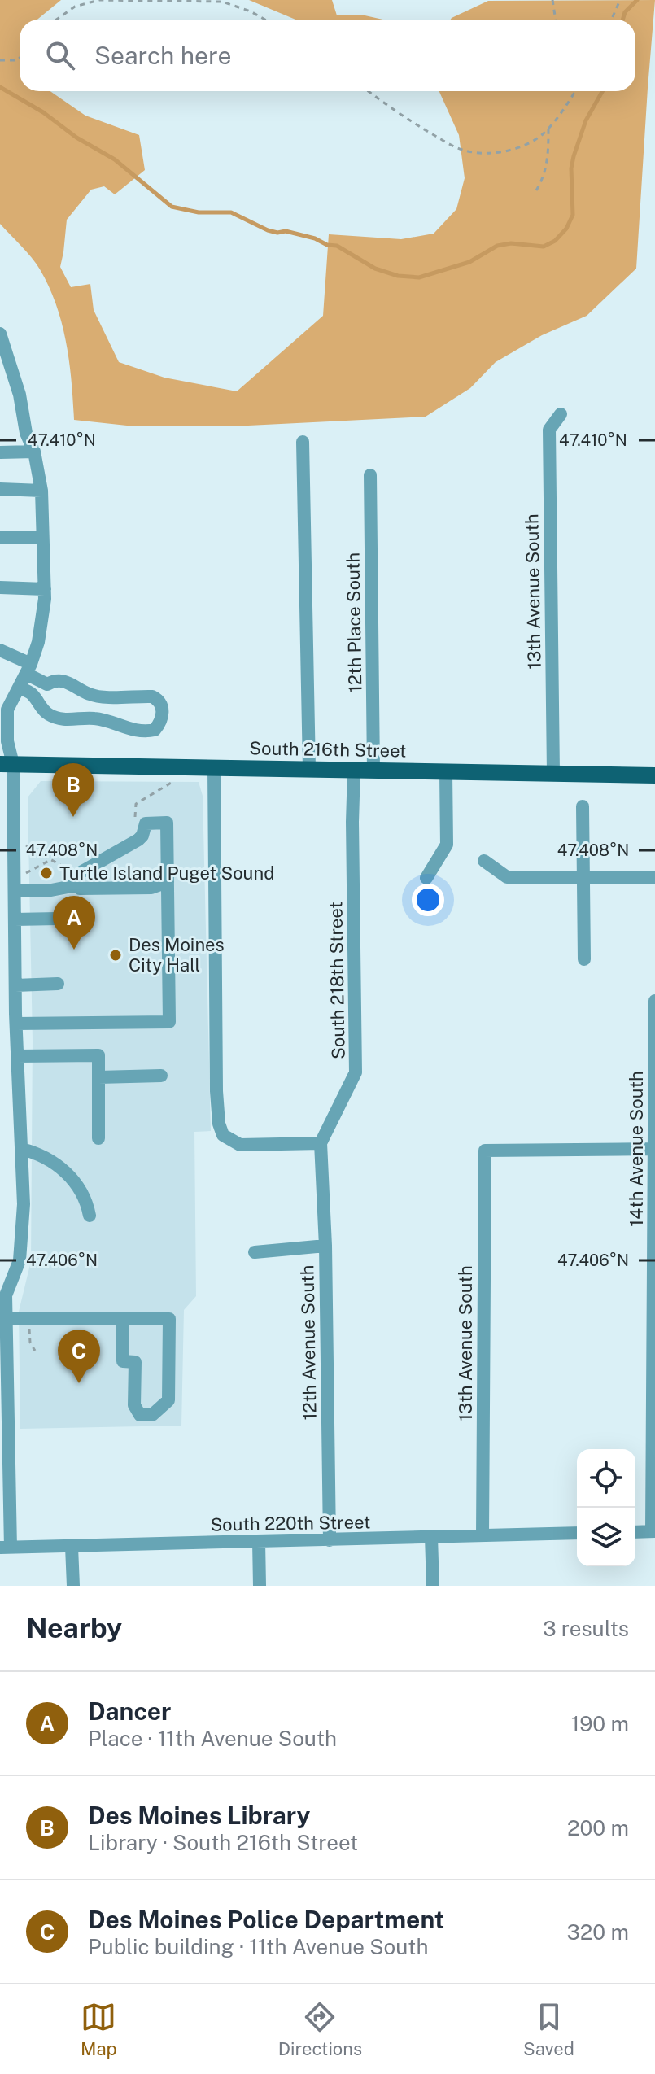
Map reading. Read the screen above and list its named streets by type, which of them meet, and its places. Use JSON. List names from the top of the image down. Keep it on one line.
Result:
{"streets":{"main road":["South 216th Street"],"street":["13th Avenue South","12th Place South","South 218th Street","14th Avenue South","12th Avenue South","South 220th Street"]},"crossings":[["13th Avenue South","South 216th Street"],["13th Avenue South","14th Avenue South"],["13th Avenue South","South 220th Street"],["12th Place South","South 216th Street"],["South 216th Street","South 218th Street"],["South 218th Street","12th Avenue South"],["12th Avenue South","South 220th Street"]],"places":["Turtle Island Puget Sound","Des Moines City Hall"],"page":{"search":"Search here","pins":["B","A","C"],"heading":["Nearby","3 results"],"list":[{"mark":"A","name":"Dancer","note":"Place · 11th Avenue South","value":"190 m"},{"mark":"B","name":"Des Moines Library","note":"Library · South 216th Street","value":"200 m"},{"mark":"C","name":"Des Moines Police Department","note":"Public building · 11th Avenue South","value":"320 m"}],"nav":["Map","Directions","Saved"]},"coordinates":["47.410°N","47.408°N","47.406°N"]}
